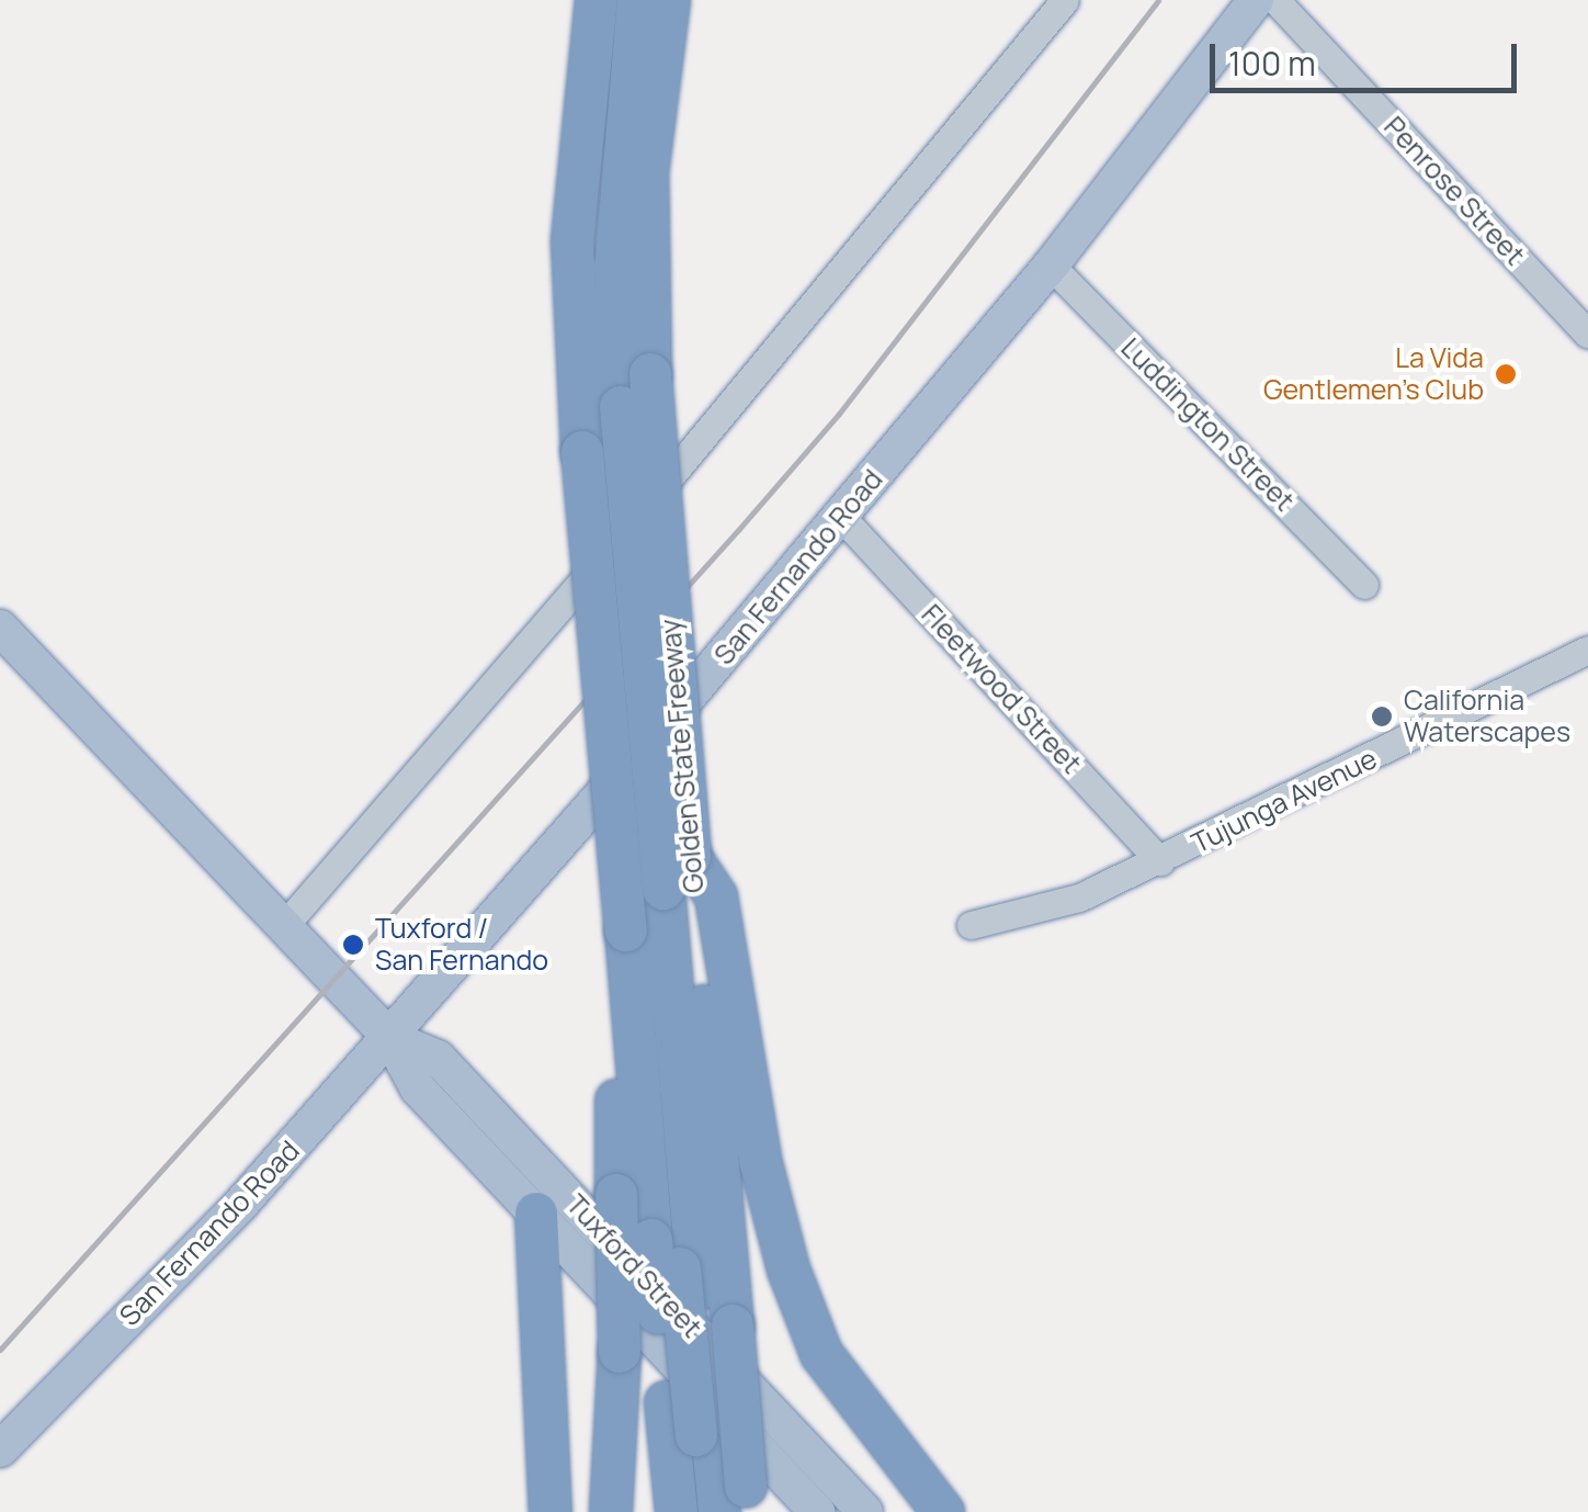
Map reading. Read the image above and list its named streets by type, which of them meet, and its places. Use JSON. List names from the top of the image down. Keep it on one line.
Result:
{"streets":{"highway":["Golden State Freeway"],"main road":["San Fernando Road","Tuxford Street"],"street":["Penrose Street","Luddington Street","Fleetwood Street","Tujunga Avenue"]},"crossings":[["Luddington Street","San Fernando Road"],["San Fernando Road","Fleetwood Street"],["San Fernando Road","Tuxford Street"],["Fleetwood Street","Tujunga Avenue"]],"places":["La Vida Gentlemen's Club","California Waterscapes","Tuxford / San Fernando"],"scale_bar":"100 m"}
